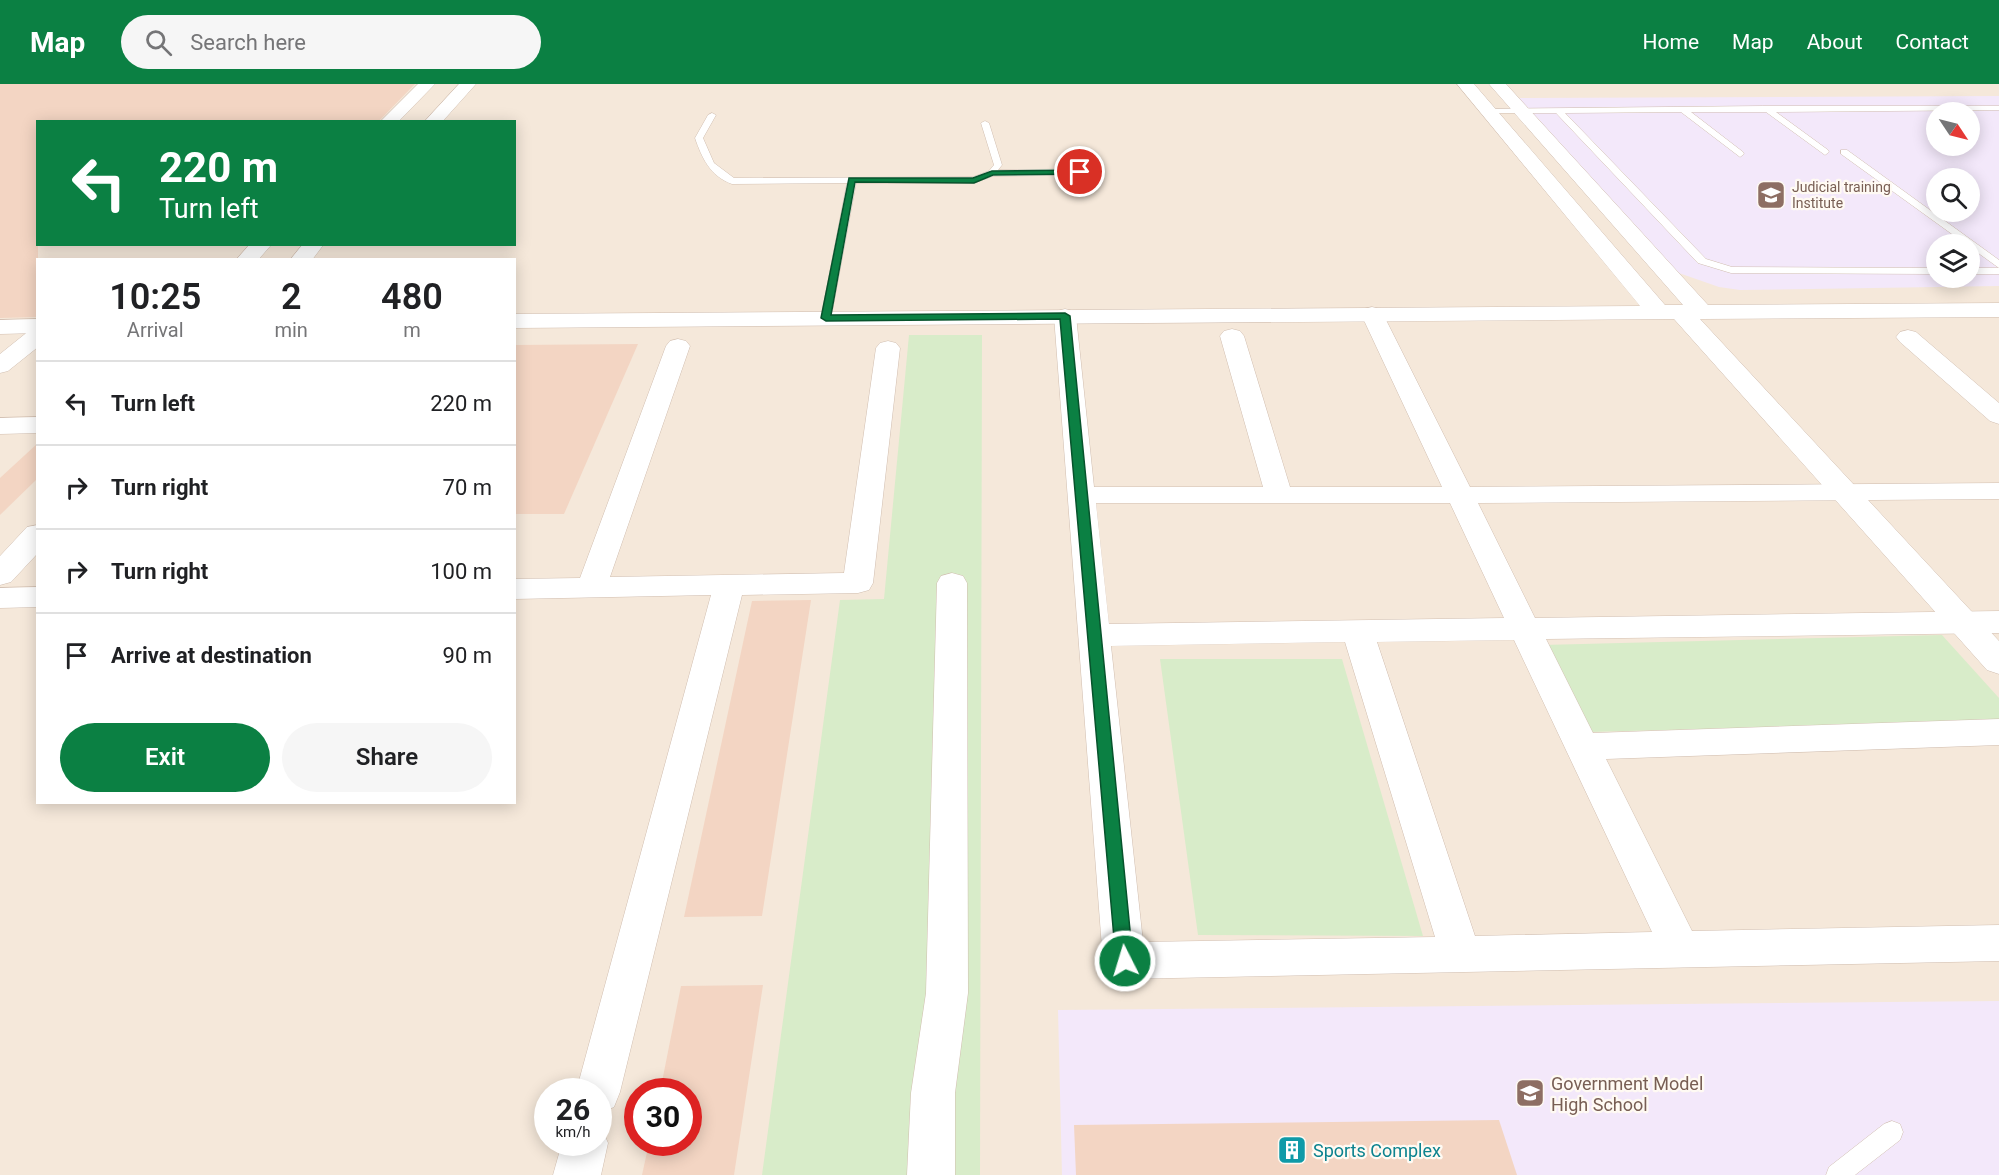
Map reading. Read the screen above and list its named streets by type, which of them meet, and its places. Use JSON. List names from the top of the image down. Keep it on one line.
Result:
{"places":{"school or university":["Judicial training Institute","Government Model High School"],"building":["Sports Complex"]},"north":"bottom right","page":{"header":"Map","search":"Search here","nav":["Home","Map","About","Contact"],"turn":["220 m","Turn left"],"eta":["10:25","Arrival","2","min","480","m"],"list":[{"name":"Turn left","value":"220 m"},{"name":"Turn right","value":"70 m"},{"name":"Turn right","value":"100 m"},{"name":"Arrive at destination","value":"90 m"}],"buttons":["Exit","Share"],"speed":"26 km/h","limit":"30"}}
